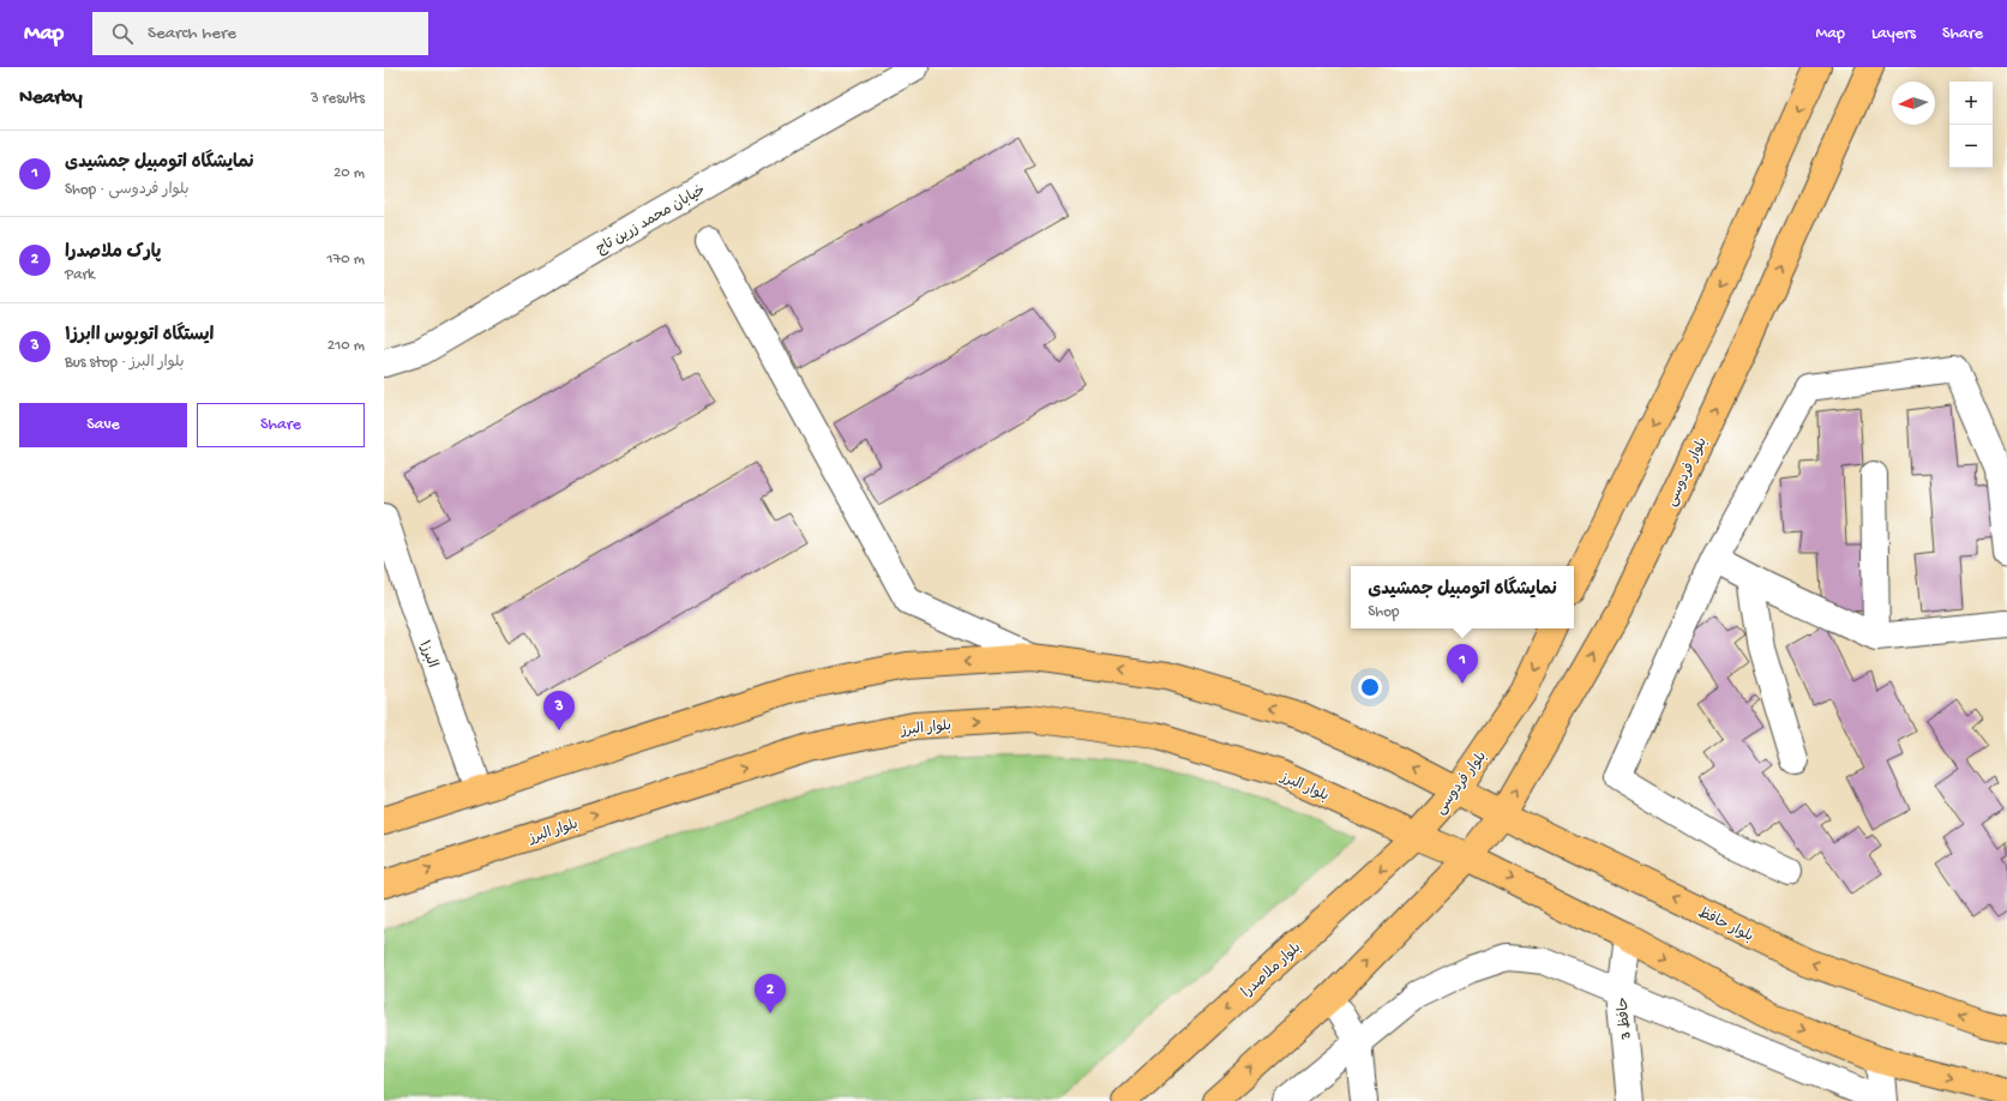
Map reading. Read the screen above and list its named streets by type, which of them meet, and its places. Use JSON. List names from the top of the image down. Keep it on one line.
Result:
{"streets":{"main road":["بلوار فردوسی","بلوار البرز","بلوار حافظ","بلوار ملاصدرا"],"street":["خیابان محمد زرین تاج","البرز۱","حافظ 3"]},"crossings":[["بلوار فردوسی","بلوار البرز"],["بلوار فردوسی","بلوار حافظ"],["بلوار فردوسی","بلوار ملاصدرا"],["بلوار البرز","بلوار ملاصدرا"]],"north":"left","page":{"header":"Map","search":"Search here","nav":["Map","Layers","Share"],"heading":["Nearby","3 results"],"map_buttons":["+","−"],"list":[{"mark":"1","name":"نمایشگاه اتومبیل جمشیدی","note":"Shop · بلوار فردوسی","value":"20 m"},{"mark":"2","name":"پارک ملاصدرا","note":"Park","value":"170 m"},{"mark":"3","name":"ایستگاه اتوبوس اابرز۱","note":"Bus stop · بلوار البرز","value":"210 m"}],"buttons":["Save","Share"],"popup":["نمایشگاه اتومبیل جمشیدی","Shop"],"pins":["1","3","2"]}}
